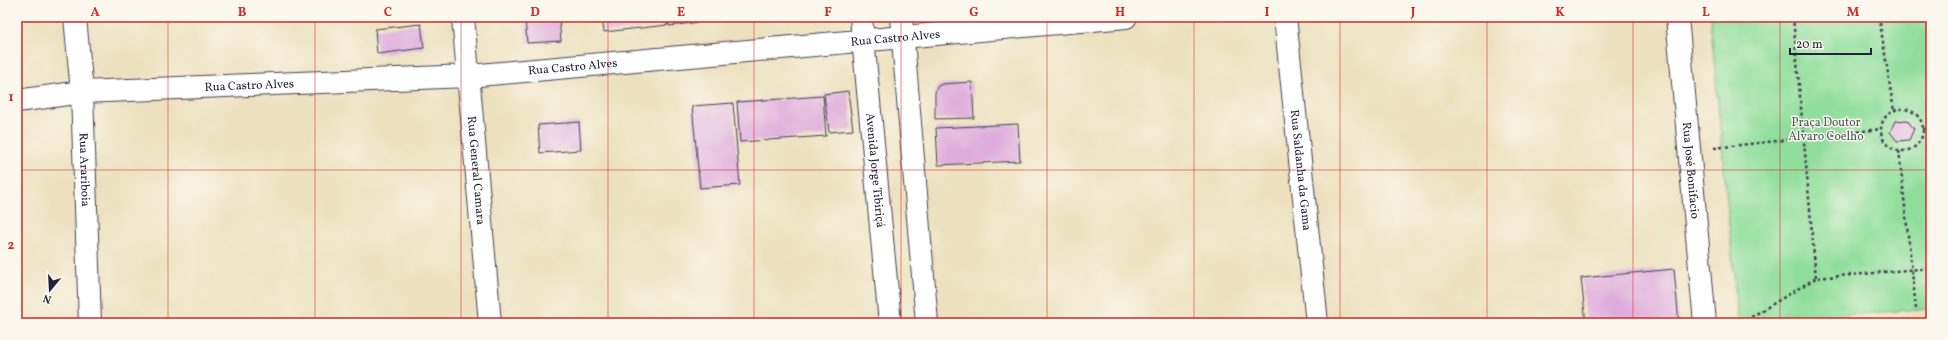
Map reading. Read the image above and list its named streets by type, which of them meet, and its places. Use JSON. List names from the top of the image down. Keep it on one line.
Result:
{"streets":{"street":["Rua Castro Alves","Rua Arariboia","Rua General Camara","Avenida Jorge Tibiriçá","Rua Saldanha da Gama","Rua José Bonifacio"]},"crossings":[["Rua Castro Alves","Rua Arariboia"],["Rua Castro Alves","Rua General Camara"],["Rua Castro Alves","Avenida Jorge Tibiriçá"]],"parks":["Praça Doutor Alvaro Coelho"],"scale_bar":"20 m","north":"bottom","grid":{"columns":["A","B","C","D","E","F","G","H","I","J","K","L","M"],"rows":["1","2"]}}
